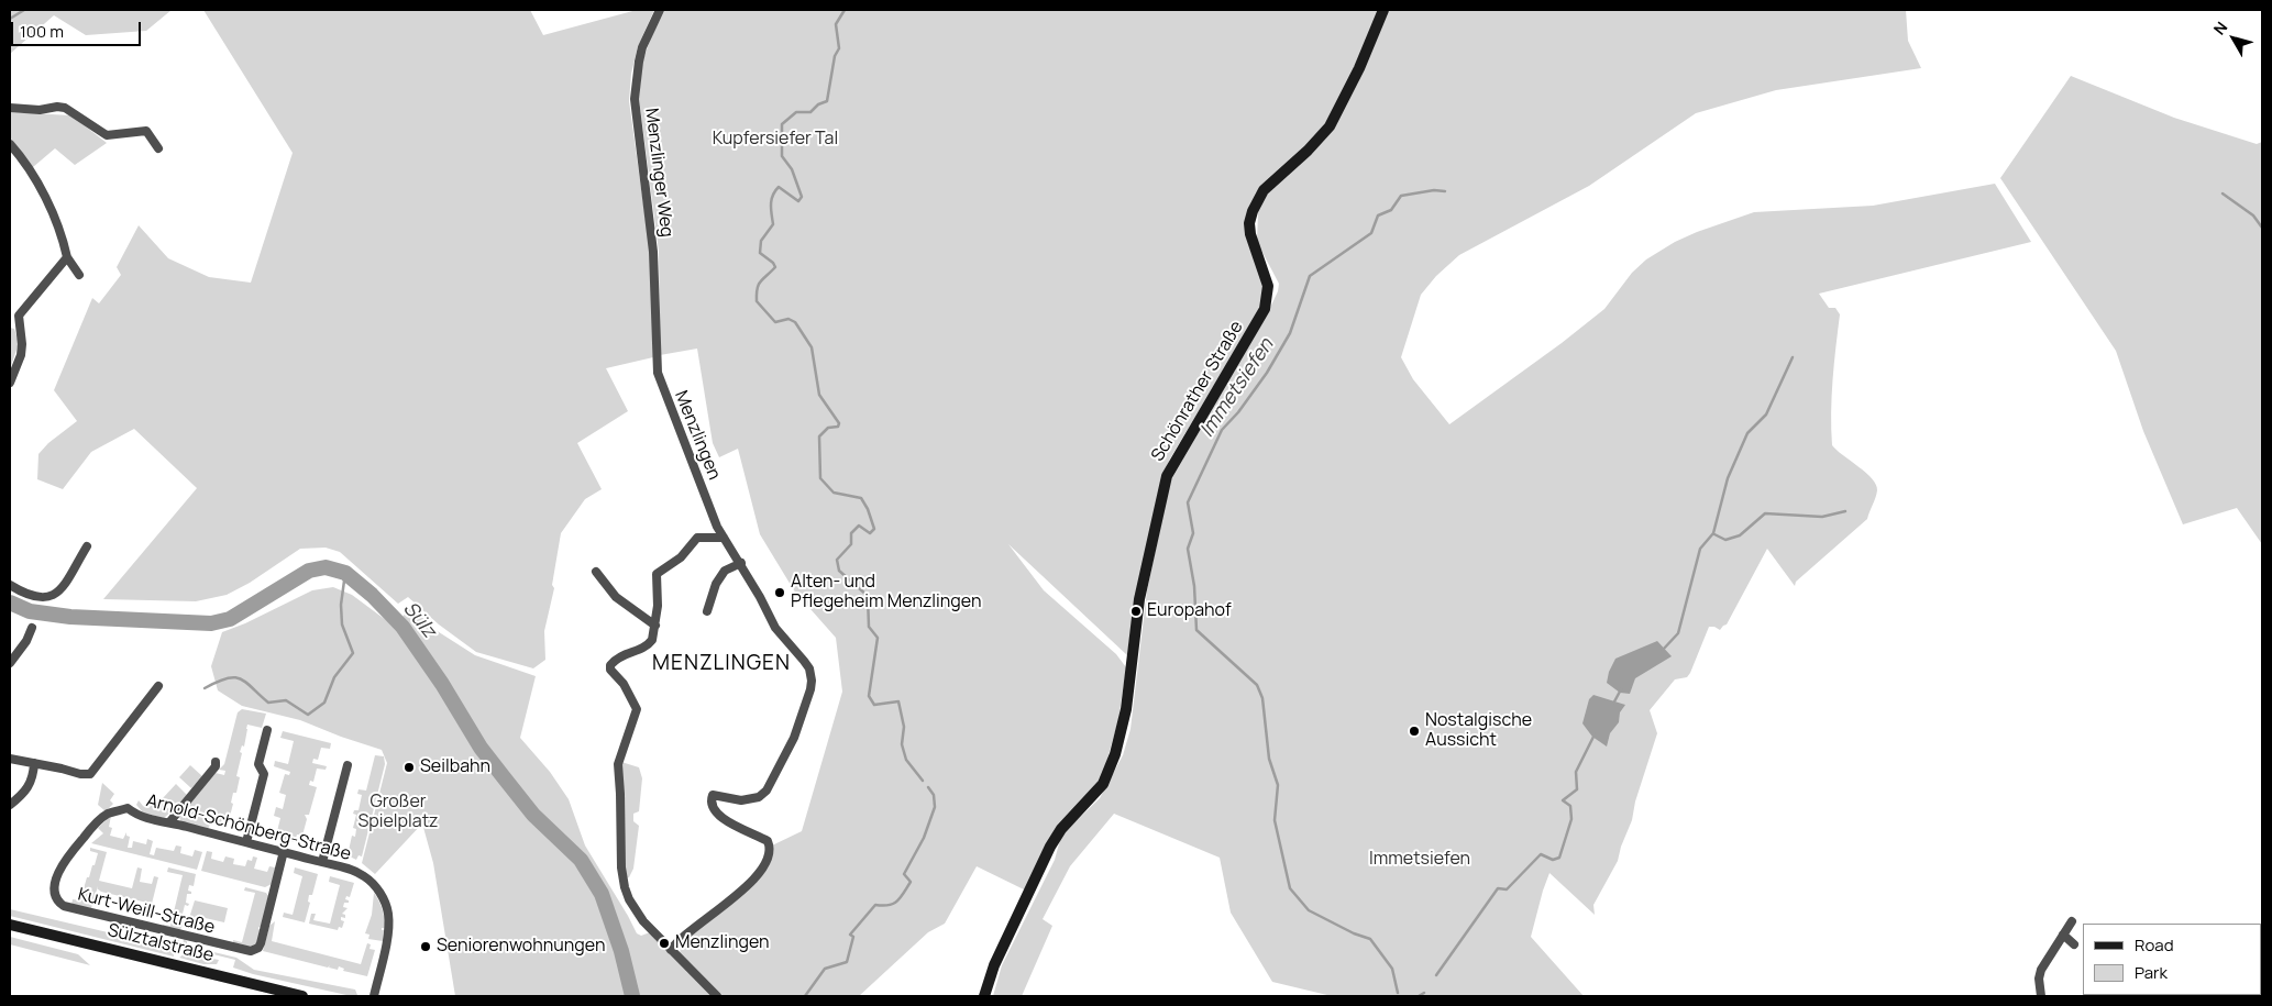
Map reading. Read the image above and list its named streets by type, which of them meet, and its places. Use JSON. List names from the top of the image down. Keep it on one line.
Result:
{"streets":{"street":["Menzlinger Weg","Schönrather Straße","Menzlingen","Arnold-Schönberg-Straße","Kurt-Weill-Straße","Sülztalstraße"]},"crossings":[["Menzlinger Weg","Menzlingen"],["Arnold-Schönberg-Straße","Kurt-Weill-Straße"]],"districts":["MENZLINGEN"],"water":["Immetsiefen","Sülz"],"parks":["Kupfersiefer Tal","Großer Spielplatz","Immetsiefen"],"places":["Alten- und Pflegeheim Menzlingen","Europahof","Nostalgische Aussicht","Seilbahn","Menzlingen","Seniorenwohnungen"],"legend":["Road","Park"],"scale_bar":"100 m","north":"top left"}
